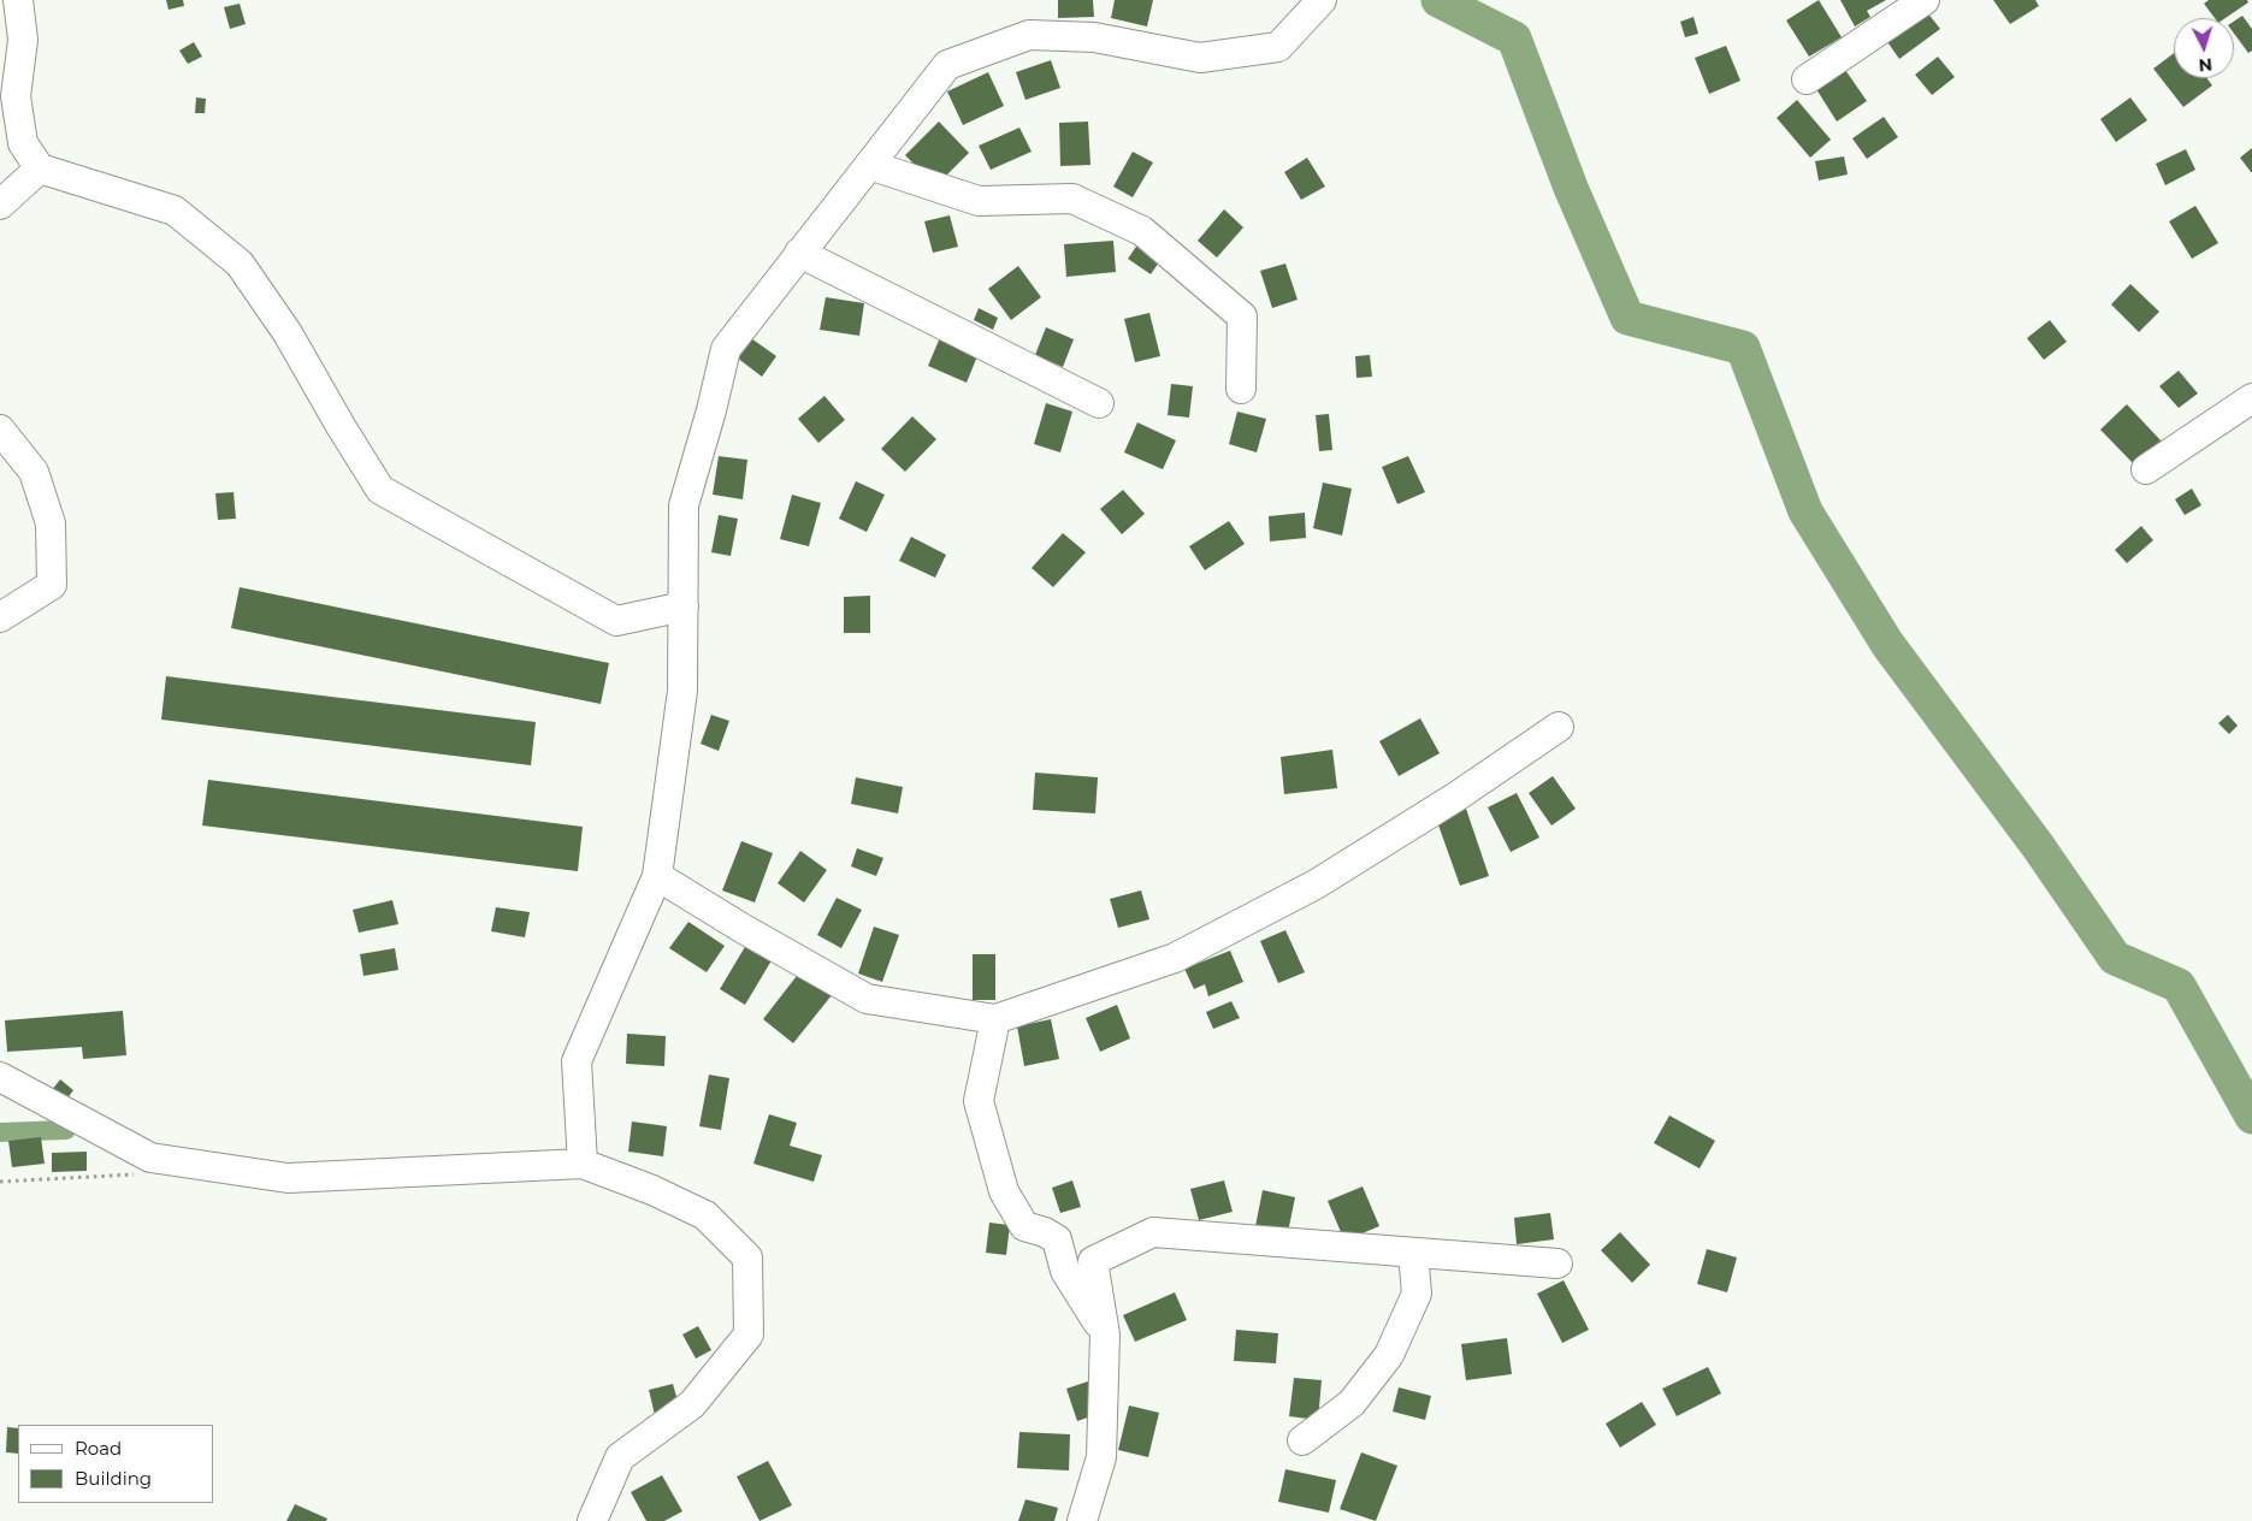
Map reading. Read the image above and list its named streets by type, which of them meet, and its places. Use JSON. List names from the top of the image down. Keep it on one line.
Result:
{"legend":["Road","Building"],"north":"bottom"}
